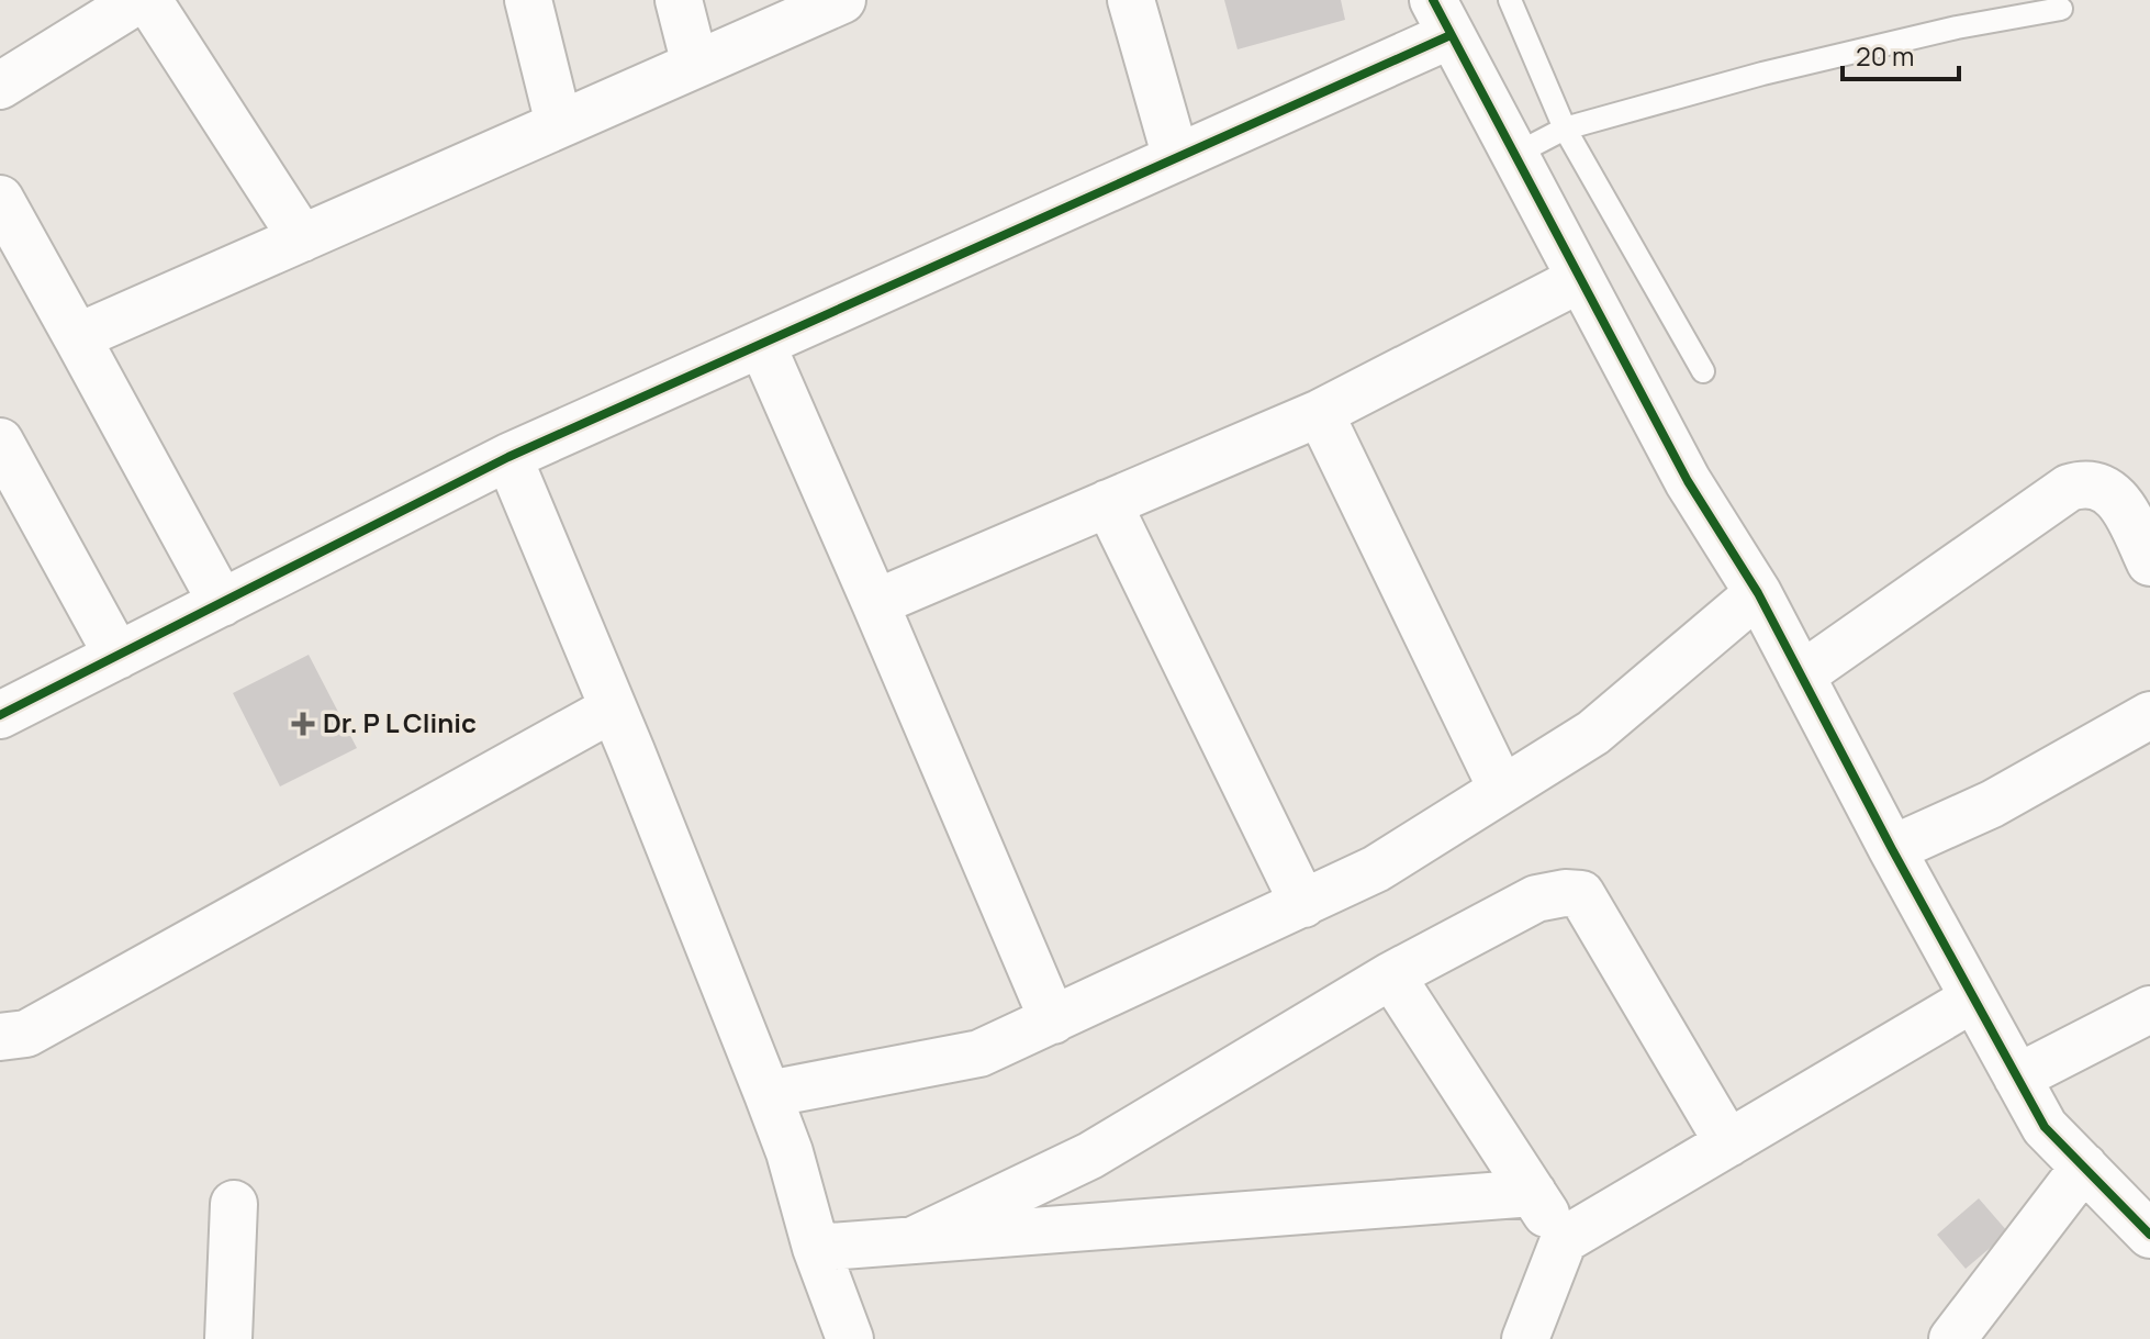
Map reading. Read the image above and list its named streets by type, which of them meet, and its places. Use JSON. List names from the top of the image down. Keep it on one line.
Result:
{"places":{"health":["Dr. P L Clinic"]},"scale_bar":"20 m"}
